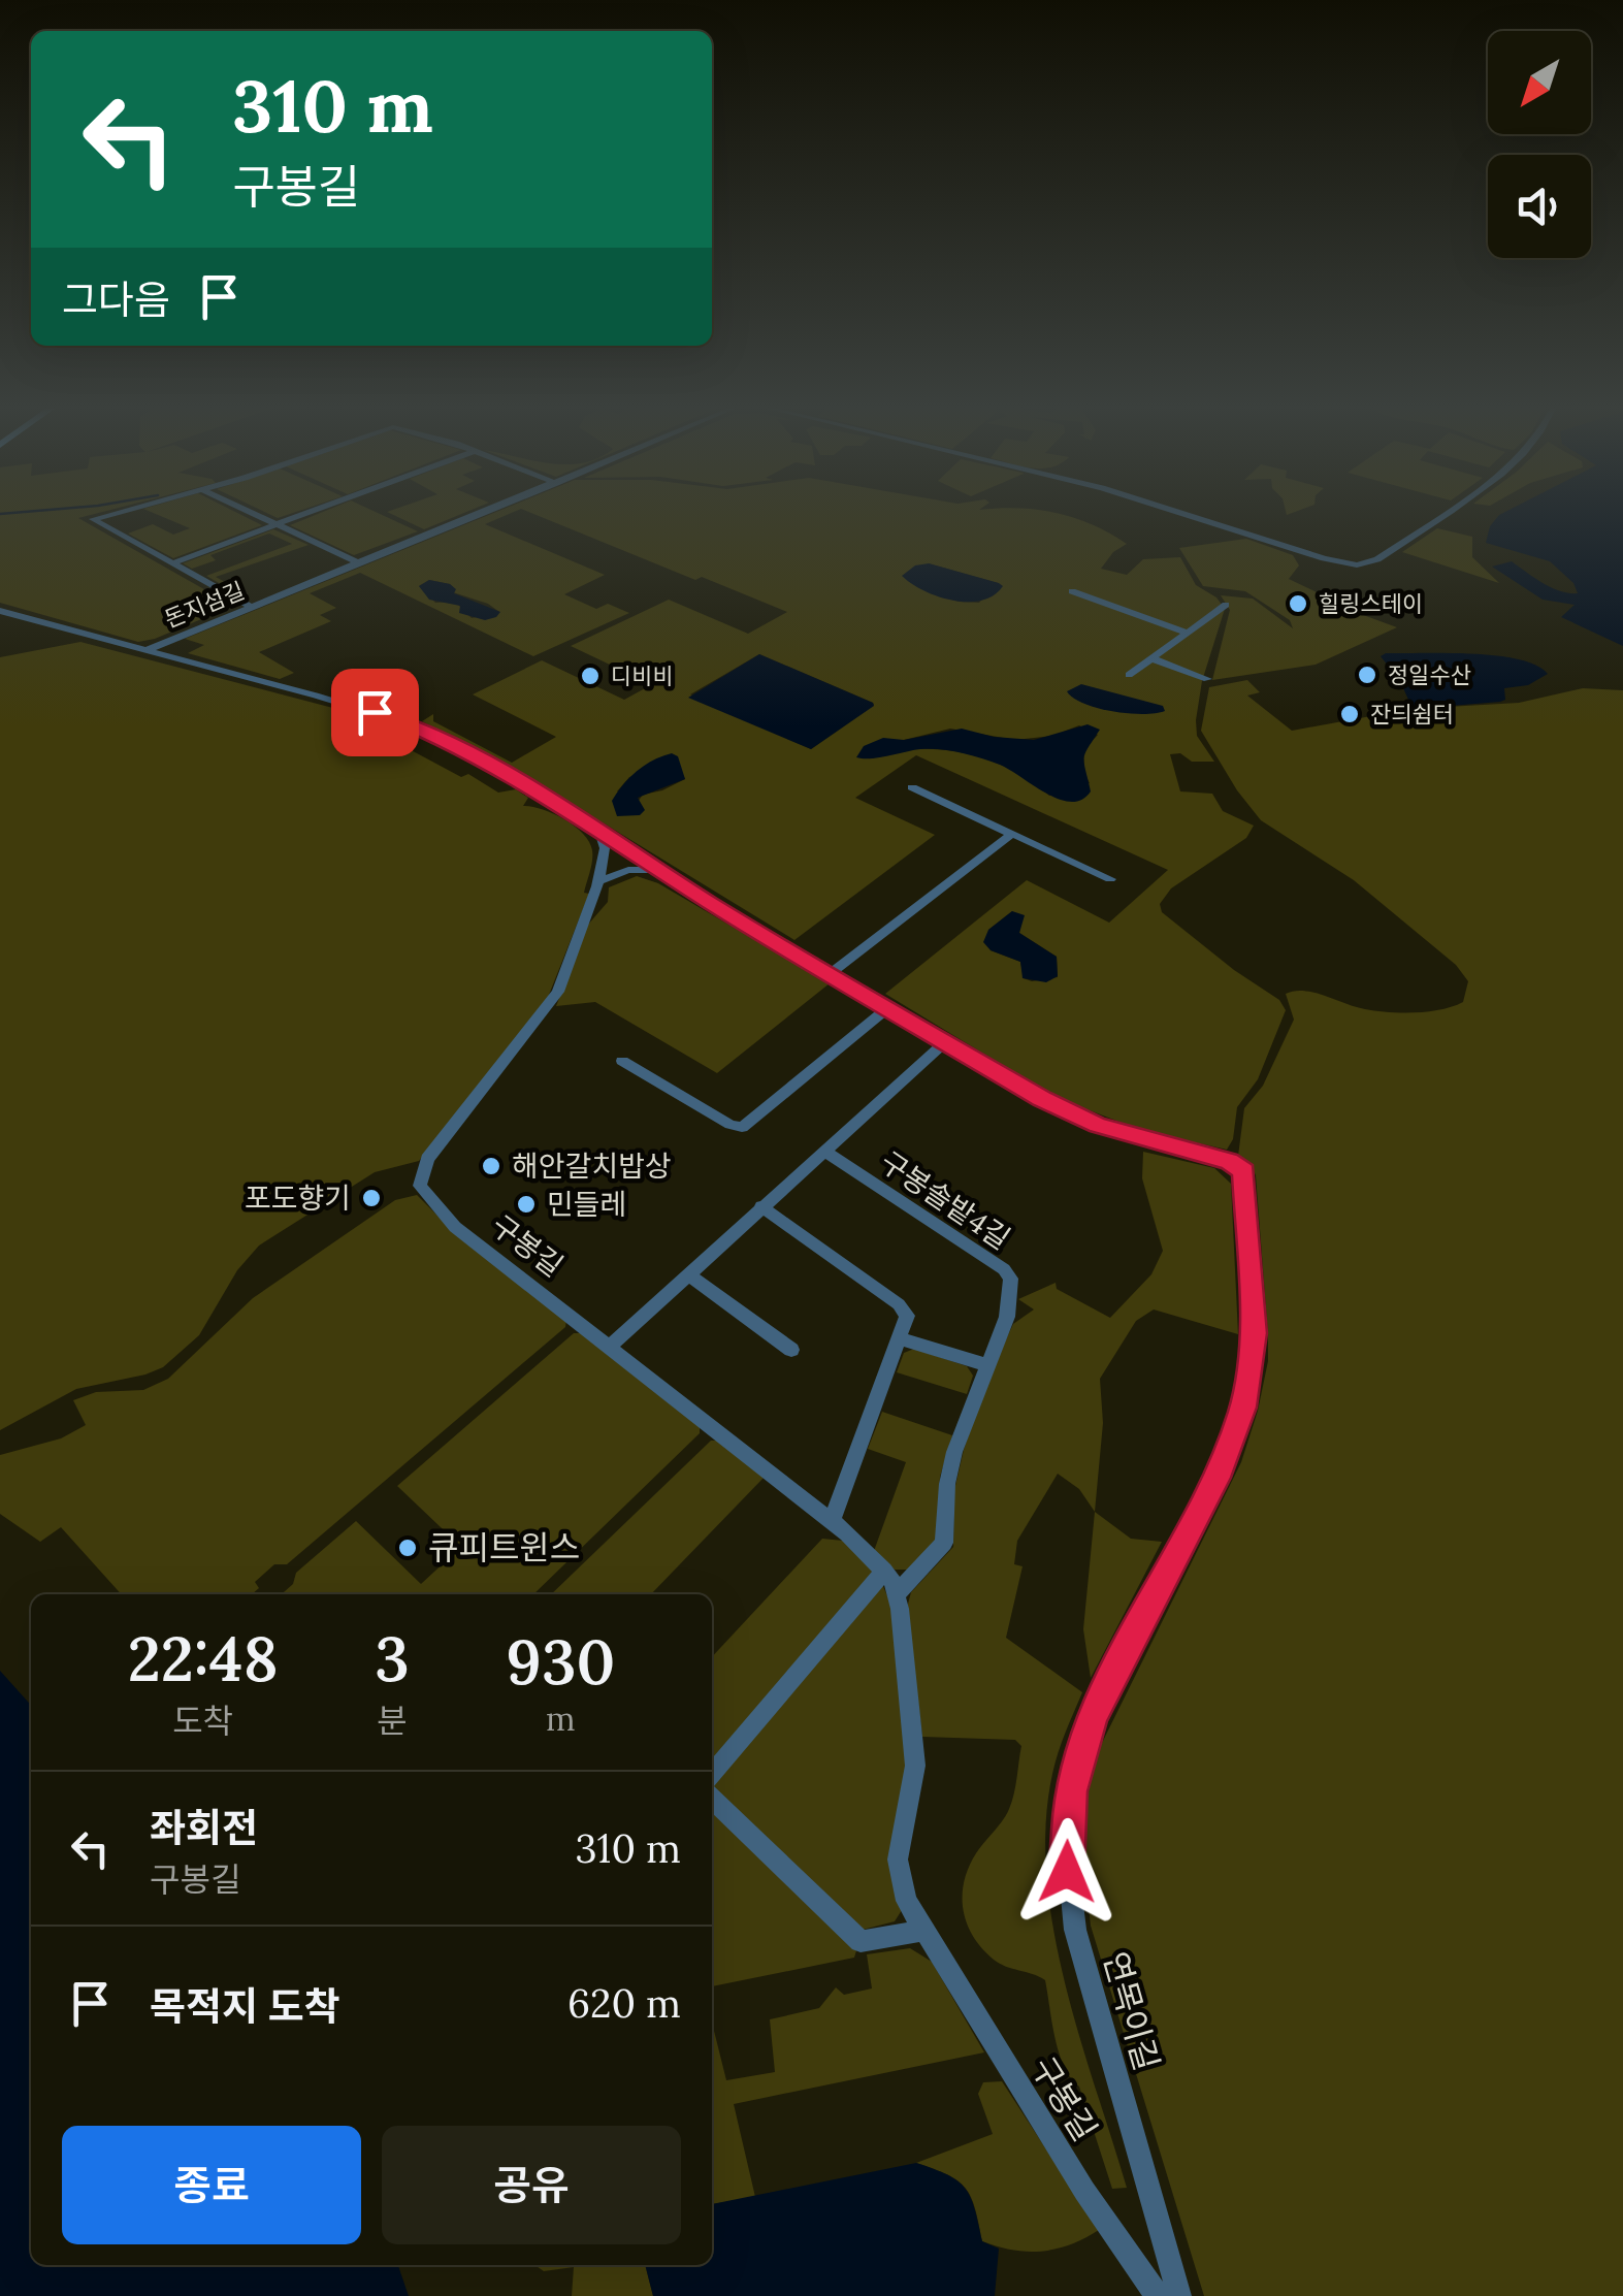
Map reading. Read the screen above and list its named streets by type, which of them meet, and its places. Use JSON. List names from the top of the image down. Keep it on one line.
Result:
{"streets":{"street":["돈지섬길","구봉솔밭4길","구봉길","연목이길"]},"crossings":[["구봉솔밭4길","구봉길"],["구봉솔밭4길","연목이길"]],"places":["힐링스테이","정일수산","디비비","잔듸쉼터","해안갈치밥상","포도향기","민들레","큐피트윈스"],"north":"bottom left","page":{"turn":["310 m","구봉길"],"then":"그다음","eta":["22:48","도착","3","분","930","m"],"list":[{"name":"좌회전","note":"구봉길","value":"310 m"},{"name":"목적지 도착","value":"620 m"}],"buttons":["종료","공유"]}}
